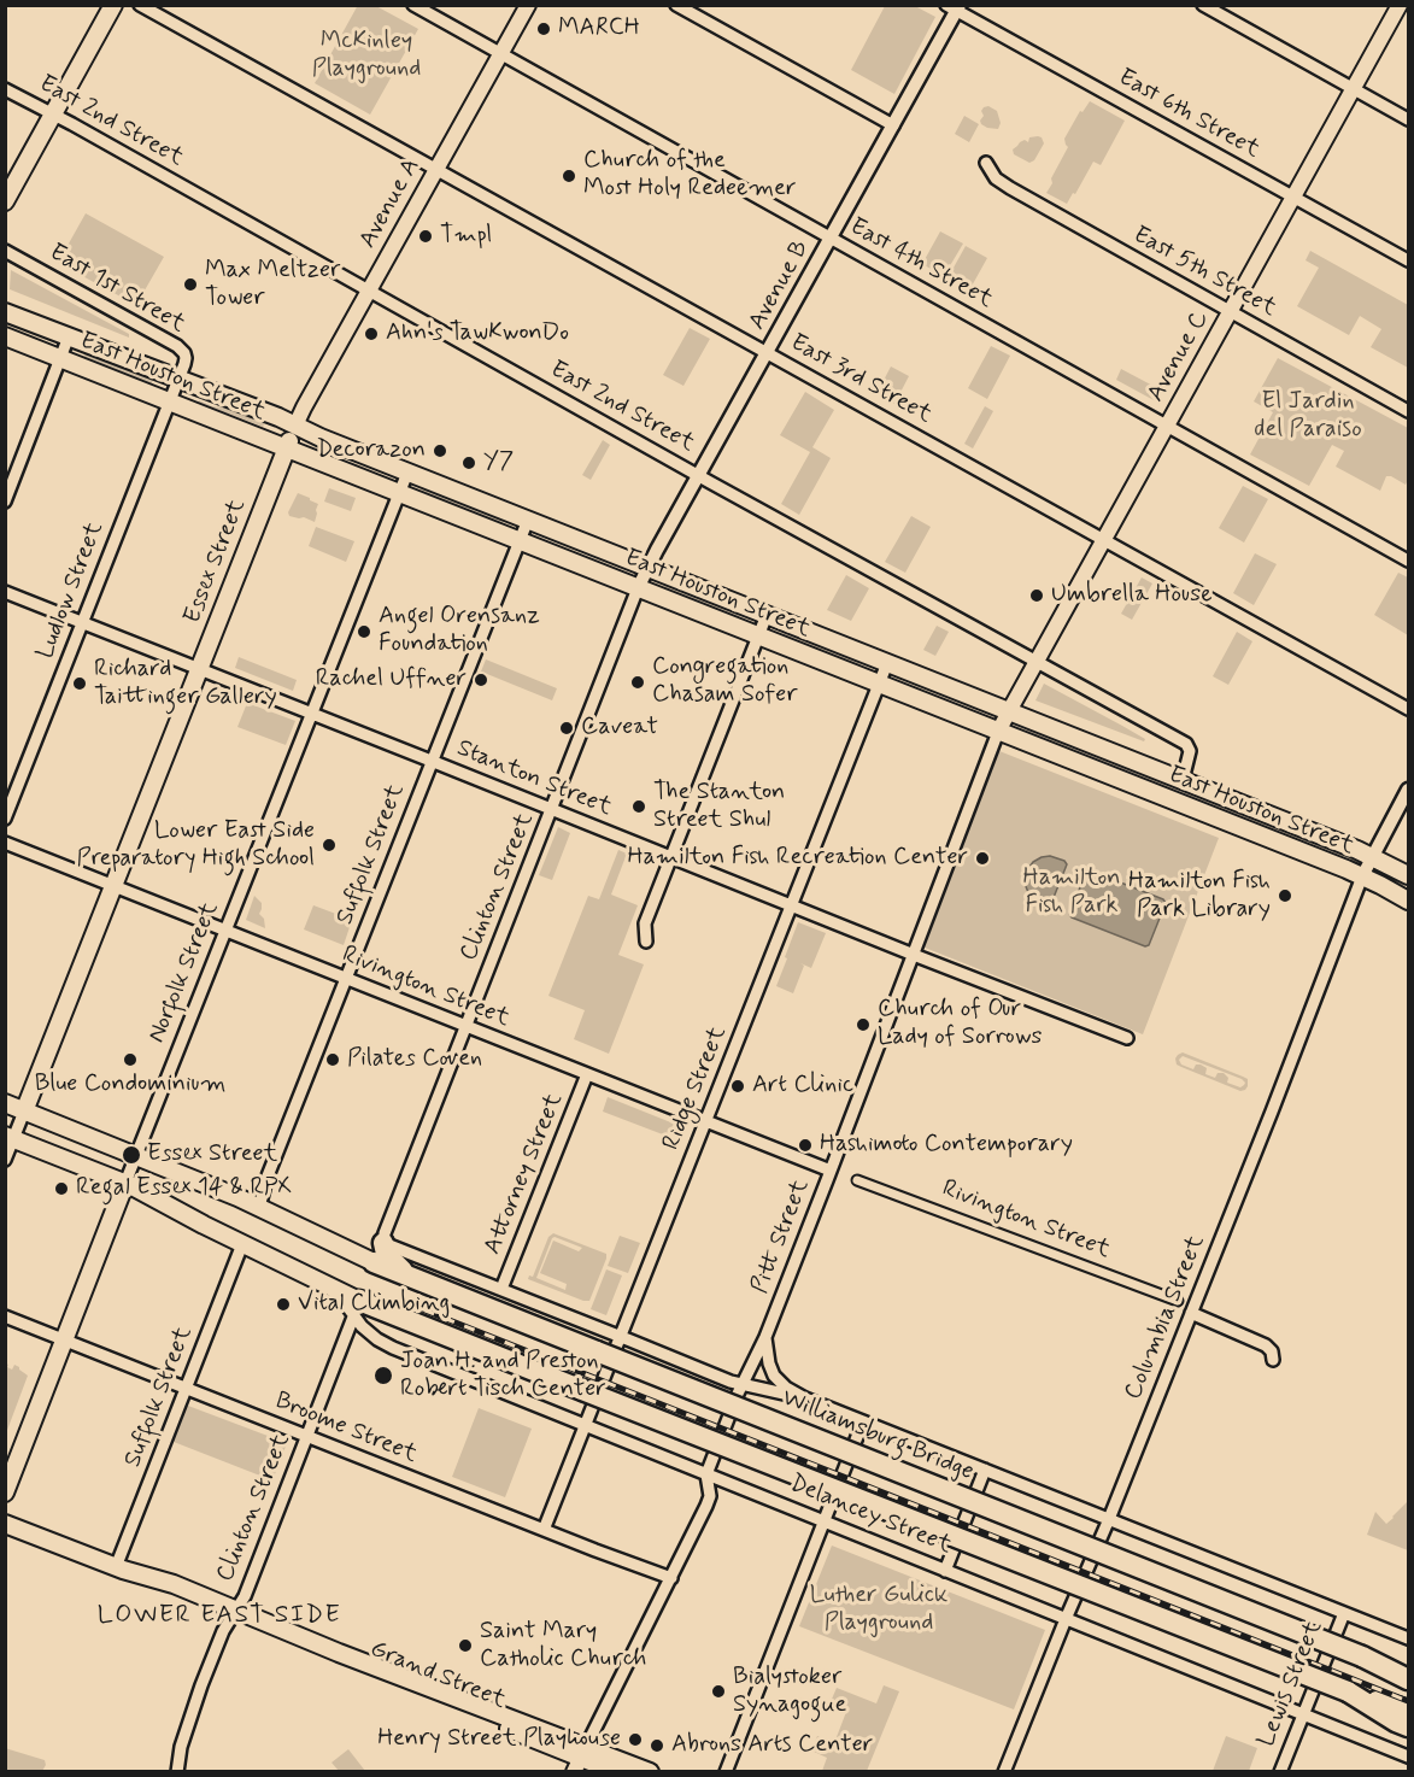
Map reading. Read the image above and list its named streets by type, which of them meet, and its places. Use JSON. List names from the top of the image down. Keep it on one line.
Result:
{"streets":{"highway":["Williamsburg Bridge"],"main road":["Avenue A","Avenue C","East Houston Street","Essex Street","Norfolk Street","Delancey Street","Grand Street"],"street":["East 6th Street","East 2nd Street","East 4th Street","East 5th Street","Avenue B","East 1st Street","East 3rd Street","Ludlow Street","Stanton Street","Suffolk Street","Clinton Street","Rivington Street","Ridge Street","Attorney Street","Pitt Street","Columbia Street","Broome Street","Lewis Street"]},"crossings":[["East 6th Street","Avenue B"],["East 6th Street","Avenue C"],["East 2nd Street","Avenue A"],["East 2nd Street","Avenue B"],["East 2nd Street","Avenue C"],["East 2nd Street","East Houston Street"],["Avenue A","East 4th Street"],["Avenue A","East Houston Street"],["Avenue A","East 3rd Street"],["Avenue A","Essex Street"],["East 4th Street","Avenue B"],["East 4th Street","Avenue C"],["East 5th Street","Avenue C"],["Avenue B","East Houston Street"],["Avenue B","East 3rd Street"],["Avenue B","Clinton Street"],["East 1st Street","East Houston Street"],["East 1st Street","Ludlow Street"],["Avenue C","East Houston Street"],["Avenue C","East 3rd Street"],["Avenue C","Pitt Street"],["East Houston Street","Essex Street"],["East Houston Street","Ludlow Street"],["East Houston Street","Suffolk Street"],["East Houston Street","Clinton Street"],["East Houston Street","Norfolk Street"],["East Houston Street","Ridge Street"],["East Houston Street","Pitt Street"],["East Houston Street","Columbia Street"],["Essex Street","Stanton Street"],["Essex Street","Rivington Street"],["Essex Street","Delancey Street"],["Ludlow Street","Stanton Street"],["Stanton Street","Suffolk Street"],["Stanton Street","Clinton Street"],["Stanton Street","Norfolk Street"],["Stanton Street","Ridge Street"],["Stanton Street","Pitt Street"],["Suffolk Street","Rivington Street"],["Suffolk Street","Broome Street"],["Suffolk Street","Delancey Street"],["Suffolk Street","Grand Street"],["Clinton Street","Rivington Street"],["Clinton Street","Broome Street"],["Clinton Street","Delancey Street"],["Clinton Street","Grand Street"],["Norfolk Street","Rivington Street"],["Norfolk Street","Broome Street"],["Norfolk Street","Delancey Street"],["Rivington Street","Ridge Street"],["Rivington Street","Attorney Street"],["Rivington Street","Pitt Street"],["Ridge Street","Broome Street"],["Ridge Street","Delancey Street"],["Pitt Street","Broome Street"],["Pitt Street","Delancey Street"],["Pitt Street","Grand Street"],["Columbia Street","Delancey Street"],["Delancey Street","Lewis Street"]],"districts":["LOWER EAST SIDE"],"parks":["McKinley Playground","El Jardin del Paraiso","Hamilton Fish Park","Luther Gulick Playground"],"places":["MARCH","Church of the Most Holy Redeemer","Tmpl","Max Meltzer Tower","Ahn's TawKwonDo","Decorazon","Y7","Umbrella House","Angel Orensanz Foundation","Rachel Uffner","Congregation Chasam Sofer","Richard Taittinger Gallery","Caveat","The Stanton Street Shul","Lower East Side Preparatory High School","Hamilton Fish Recreation Center","Hamilton Fish Park Library","Church of Our Lady of Sorrows","Blue Condominium","Pilates Coven","Art Clinic","Hashimoto Contemporary","Essex Street","Regal Essex 14 & RPX","Vital Climbing","Joan H. and Preston Robert Tisch Center","Saint Mary Catholic Church","Bialystoker Synagogue","Henry Street Playhouse","Abrons Arts Center"]}
